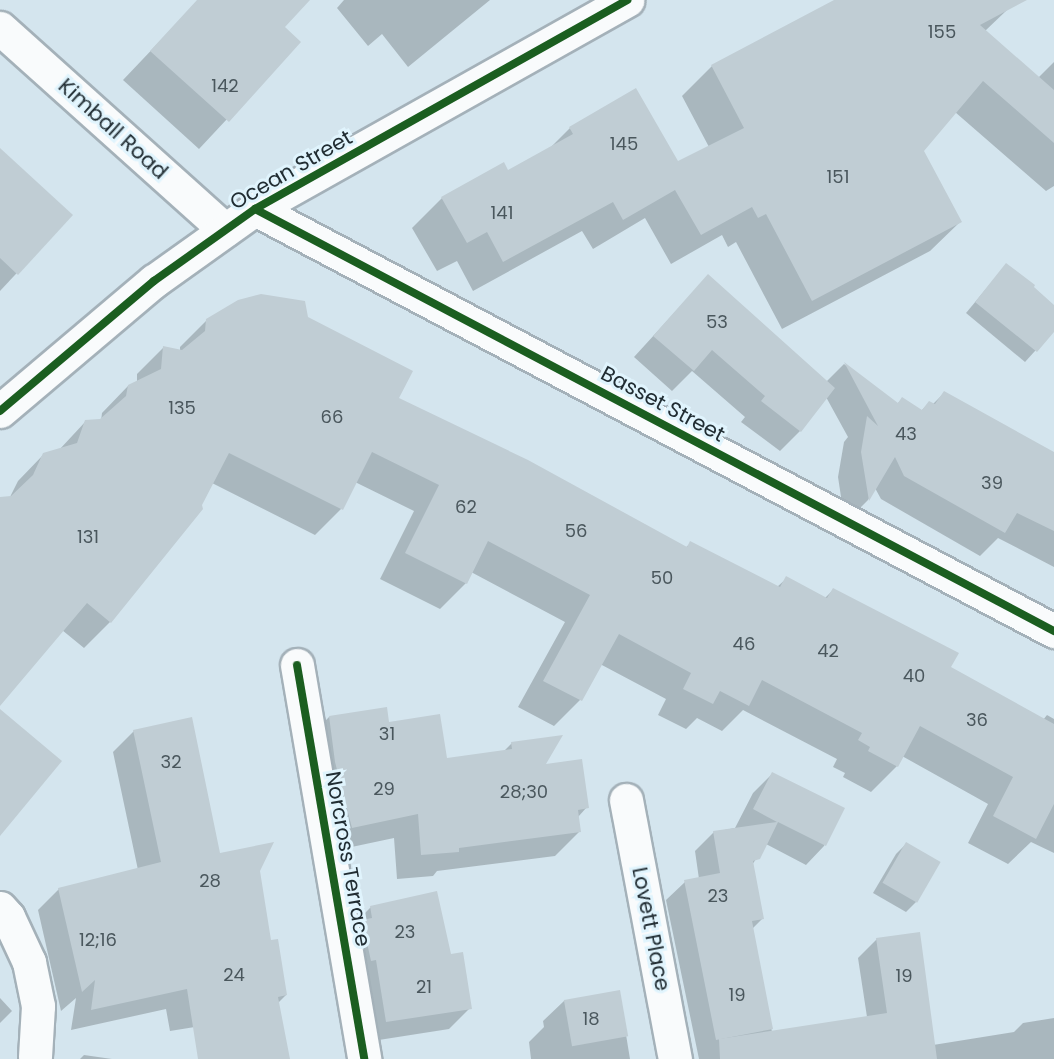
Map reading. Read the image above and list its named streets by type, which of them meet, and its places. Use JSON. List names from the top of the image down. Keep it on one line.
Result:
{"streets":{"street":["Kimball Road","Ocean Street","Basset Street","Norcross Terrace","Lovett Place"]},"crossings":[["Kimball Road","Ocean Street"],["Ocean Street","Basset Street"]],"house_numbers":["155","142","145","151","141","53","135","66","43","39","62","56","131","50","46","42","40","36","31","32","29","28;30","28","23","23","12;16","24","19","21","19","18"]}
